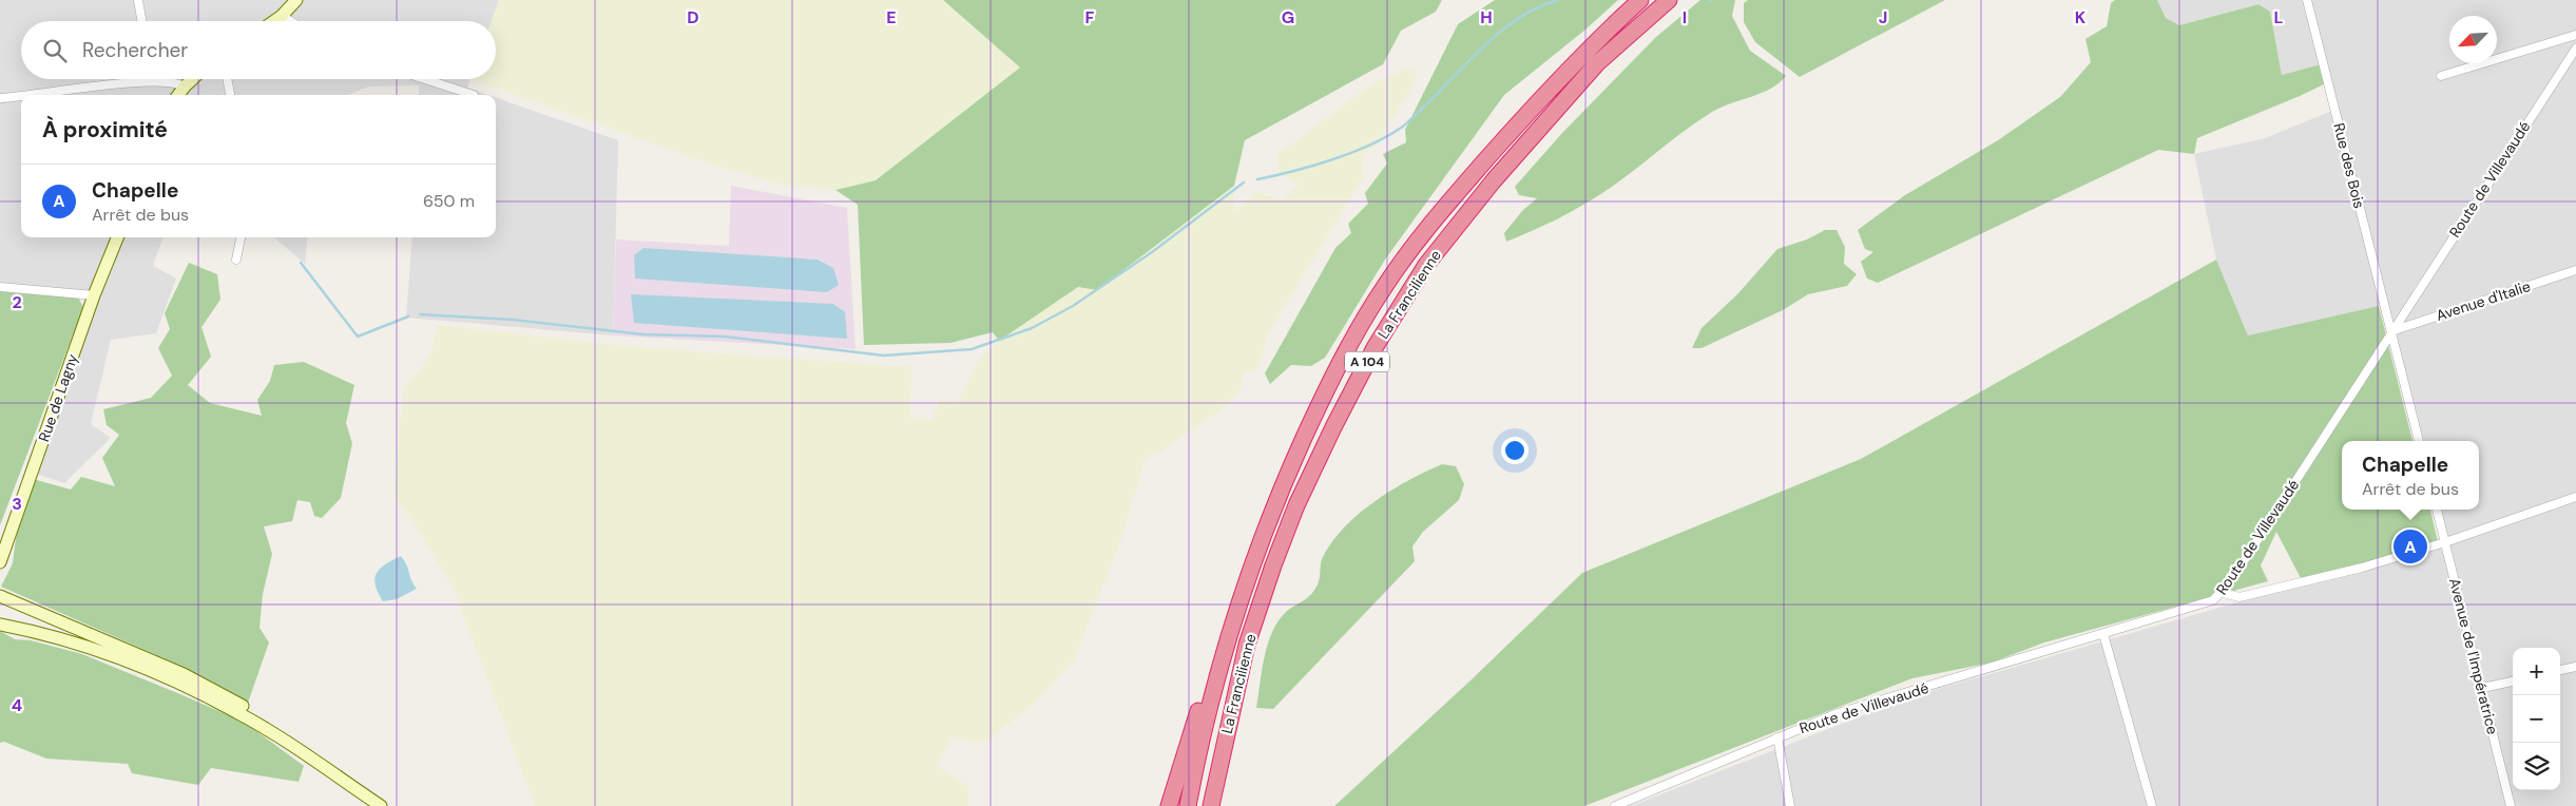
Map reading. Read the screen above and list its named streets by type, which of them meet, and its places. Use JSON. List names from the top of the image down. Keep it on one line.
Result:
{"streets":{"highway":["La Francilienne","A 104"],"main road":["Rue de Lagny"],"street":["Rue des Bois","Route de Villevaudé","Avenue d'Italie","Avenue de l'Impératrice"]},"crossings":[["Rue des Bois","Route de Villevaudé"],["Rue des Bois","Avenue d'Italie"],["Route de Villevaudé","Avenue d'Italie"]],"north":"bottom left","page":{"search":"Rechercher","heading":"À proximité","list":[{"mark":"A","name":"Chapelle","note":"Arrêt de bus","value":"650 m"}],"popup":["Chapelle","Arrêt de bus"],"pins":"A","map_buttons":["+","−"]},"grid":{"columns":["D","E","F","G","H","I","J","K","L"],"rows":["2","3","4"]}}
